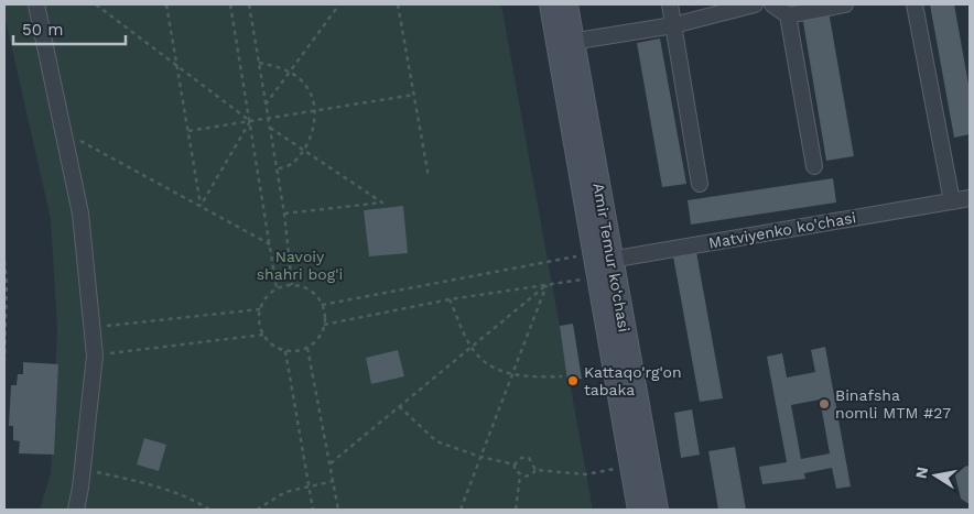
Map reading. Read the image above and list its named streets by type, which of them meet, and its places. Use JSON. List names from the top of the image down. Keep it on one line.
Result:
{"streets":{"main road":["Amir Temur ko‘chasi"],"street":["Matviyenko ko'chasi"]},"crossings":[["Matviyenko ko'chasi","Amir Temur ko‘chasi"]],"parks":["Navoiy shahri bog'i"],"places":["Kattaqo'rg'on tabaka","Binafsha nomli MTM #27"],"scale_bar":"50 m","north":"left"}
